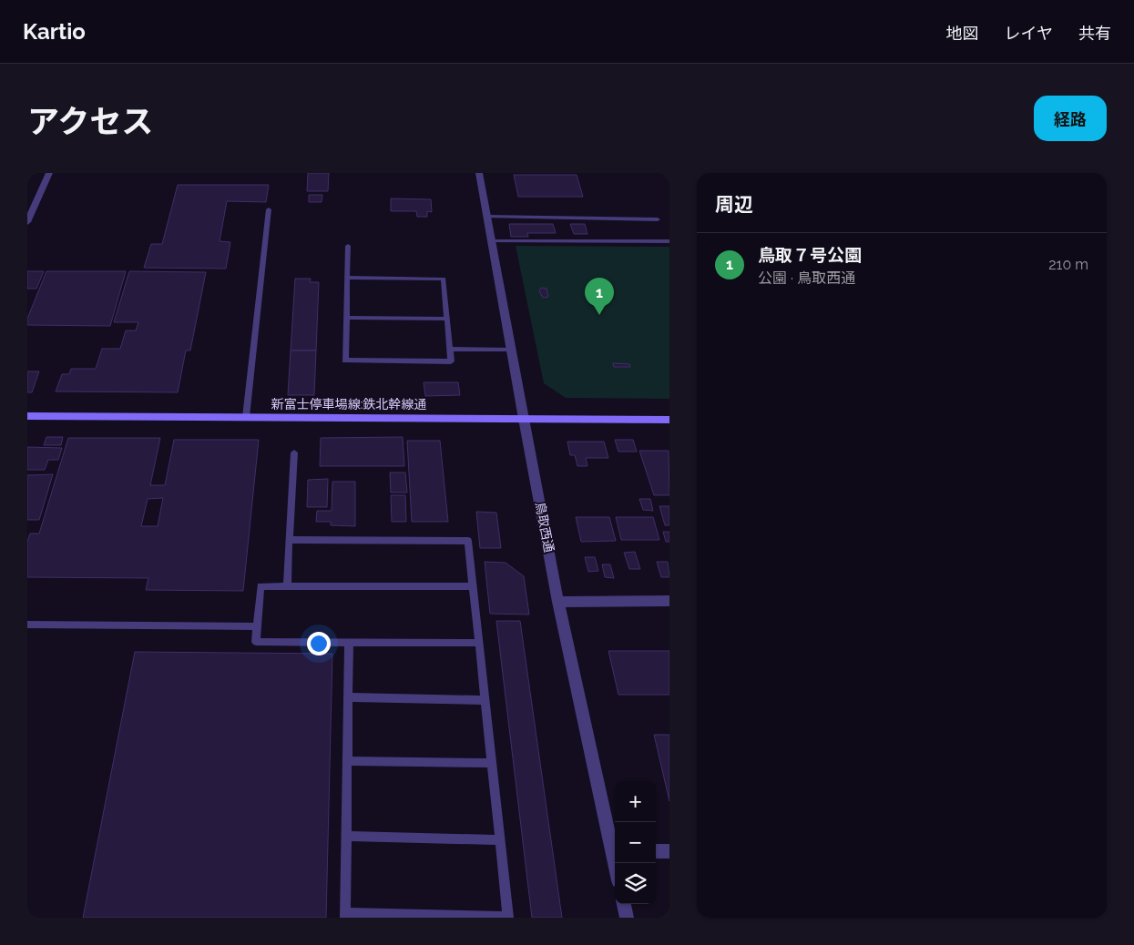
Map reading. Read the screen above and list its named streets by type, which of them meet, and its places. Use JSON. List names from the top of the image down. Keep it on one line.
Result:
{"streets":{"main road":["新富士停車場線:鉄北幹線通"],"street":["鳥取西通"]},"crossings":[["新富士停車場線:鉄北幹線通","鳥取西通"]],"page":{"header":"Kartio","nav":["地図","レイヤ","共有"],"title":"アクセス","buttons":"経路","heading":"周辺","list":[{"mark":"1","name":"鳥取７号公園","note":"公園 · 鳥取西通","value":"210 m"}],"pins":"1","map_buttons":["+","−"]}}
